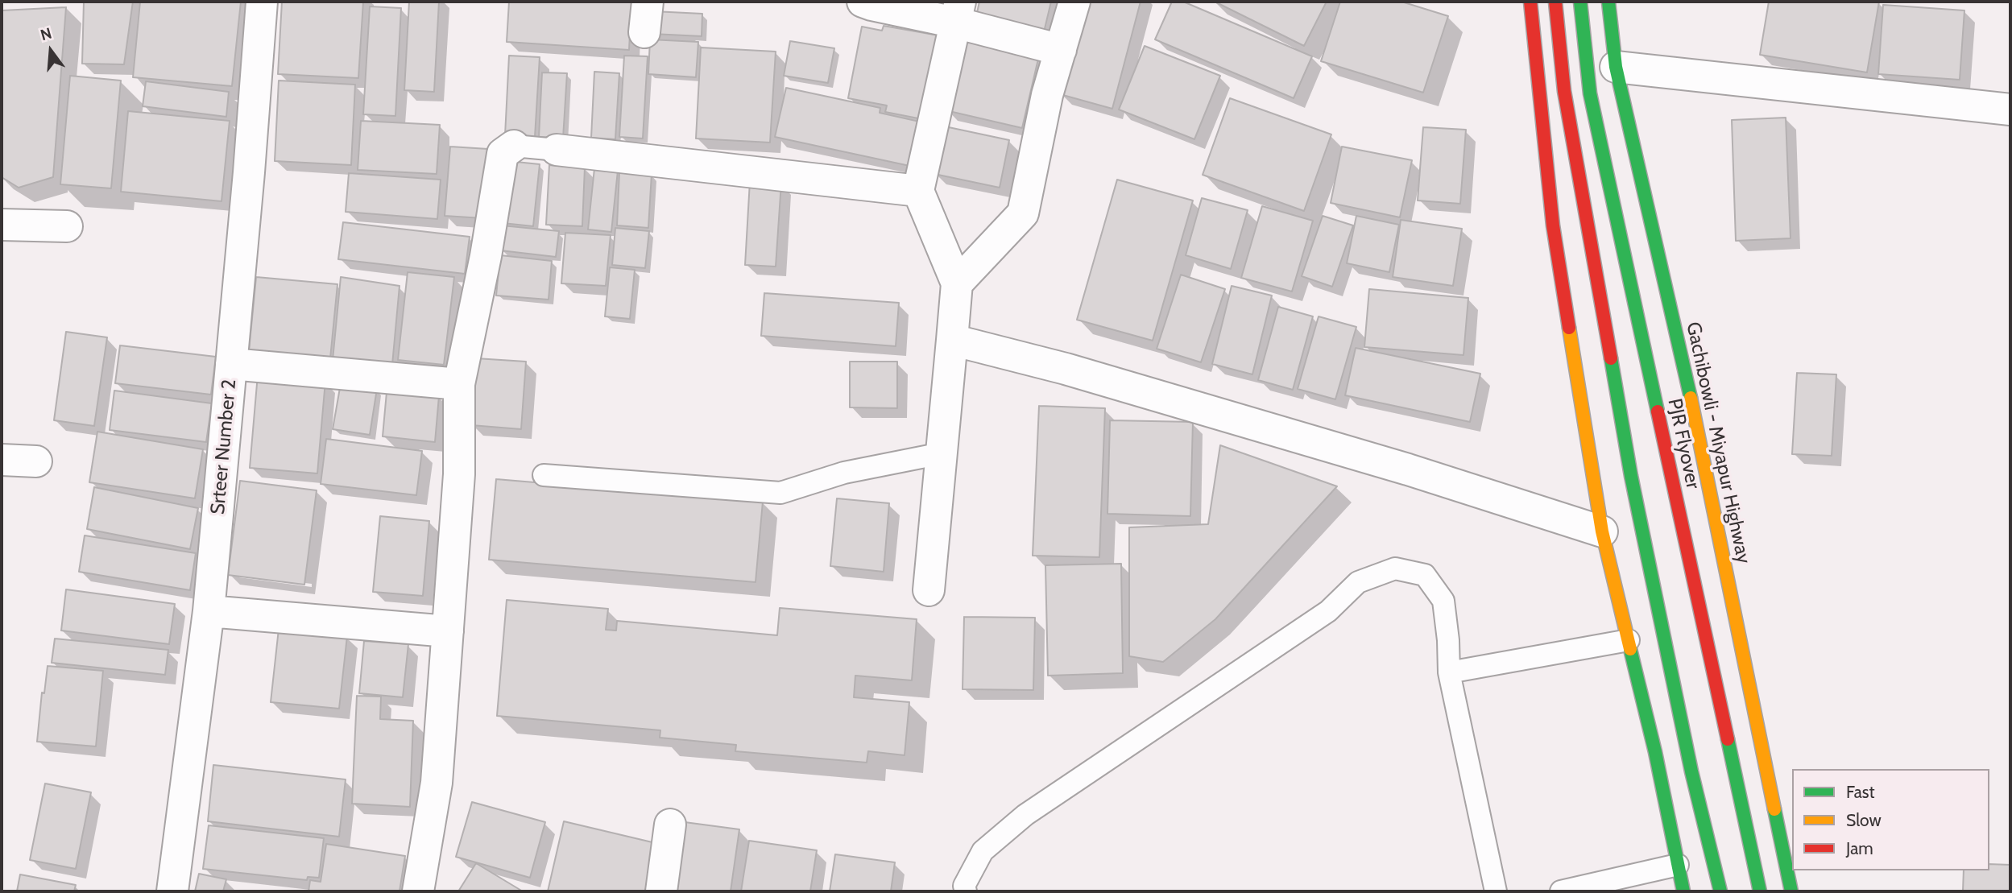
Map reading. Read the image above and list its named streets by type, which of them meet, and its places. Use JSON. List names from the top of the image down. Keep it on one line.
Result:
{"streets":{"main road":["Gachibowli - Miyapur Highway","PJR Flyover"],"street":["Srteer Number 2"]},"legend":["Fast","Slow","Jam"],"north":"top"}
